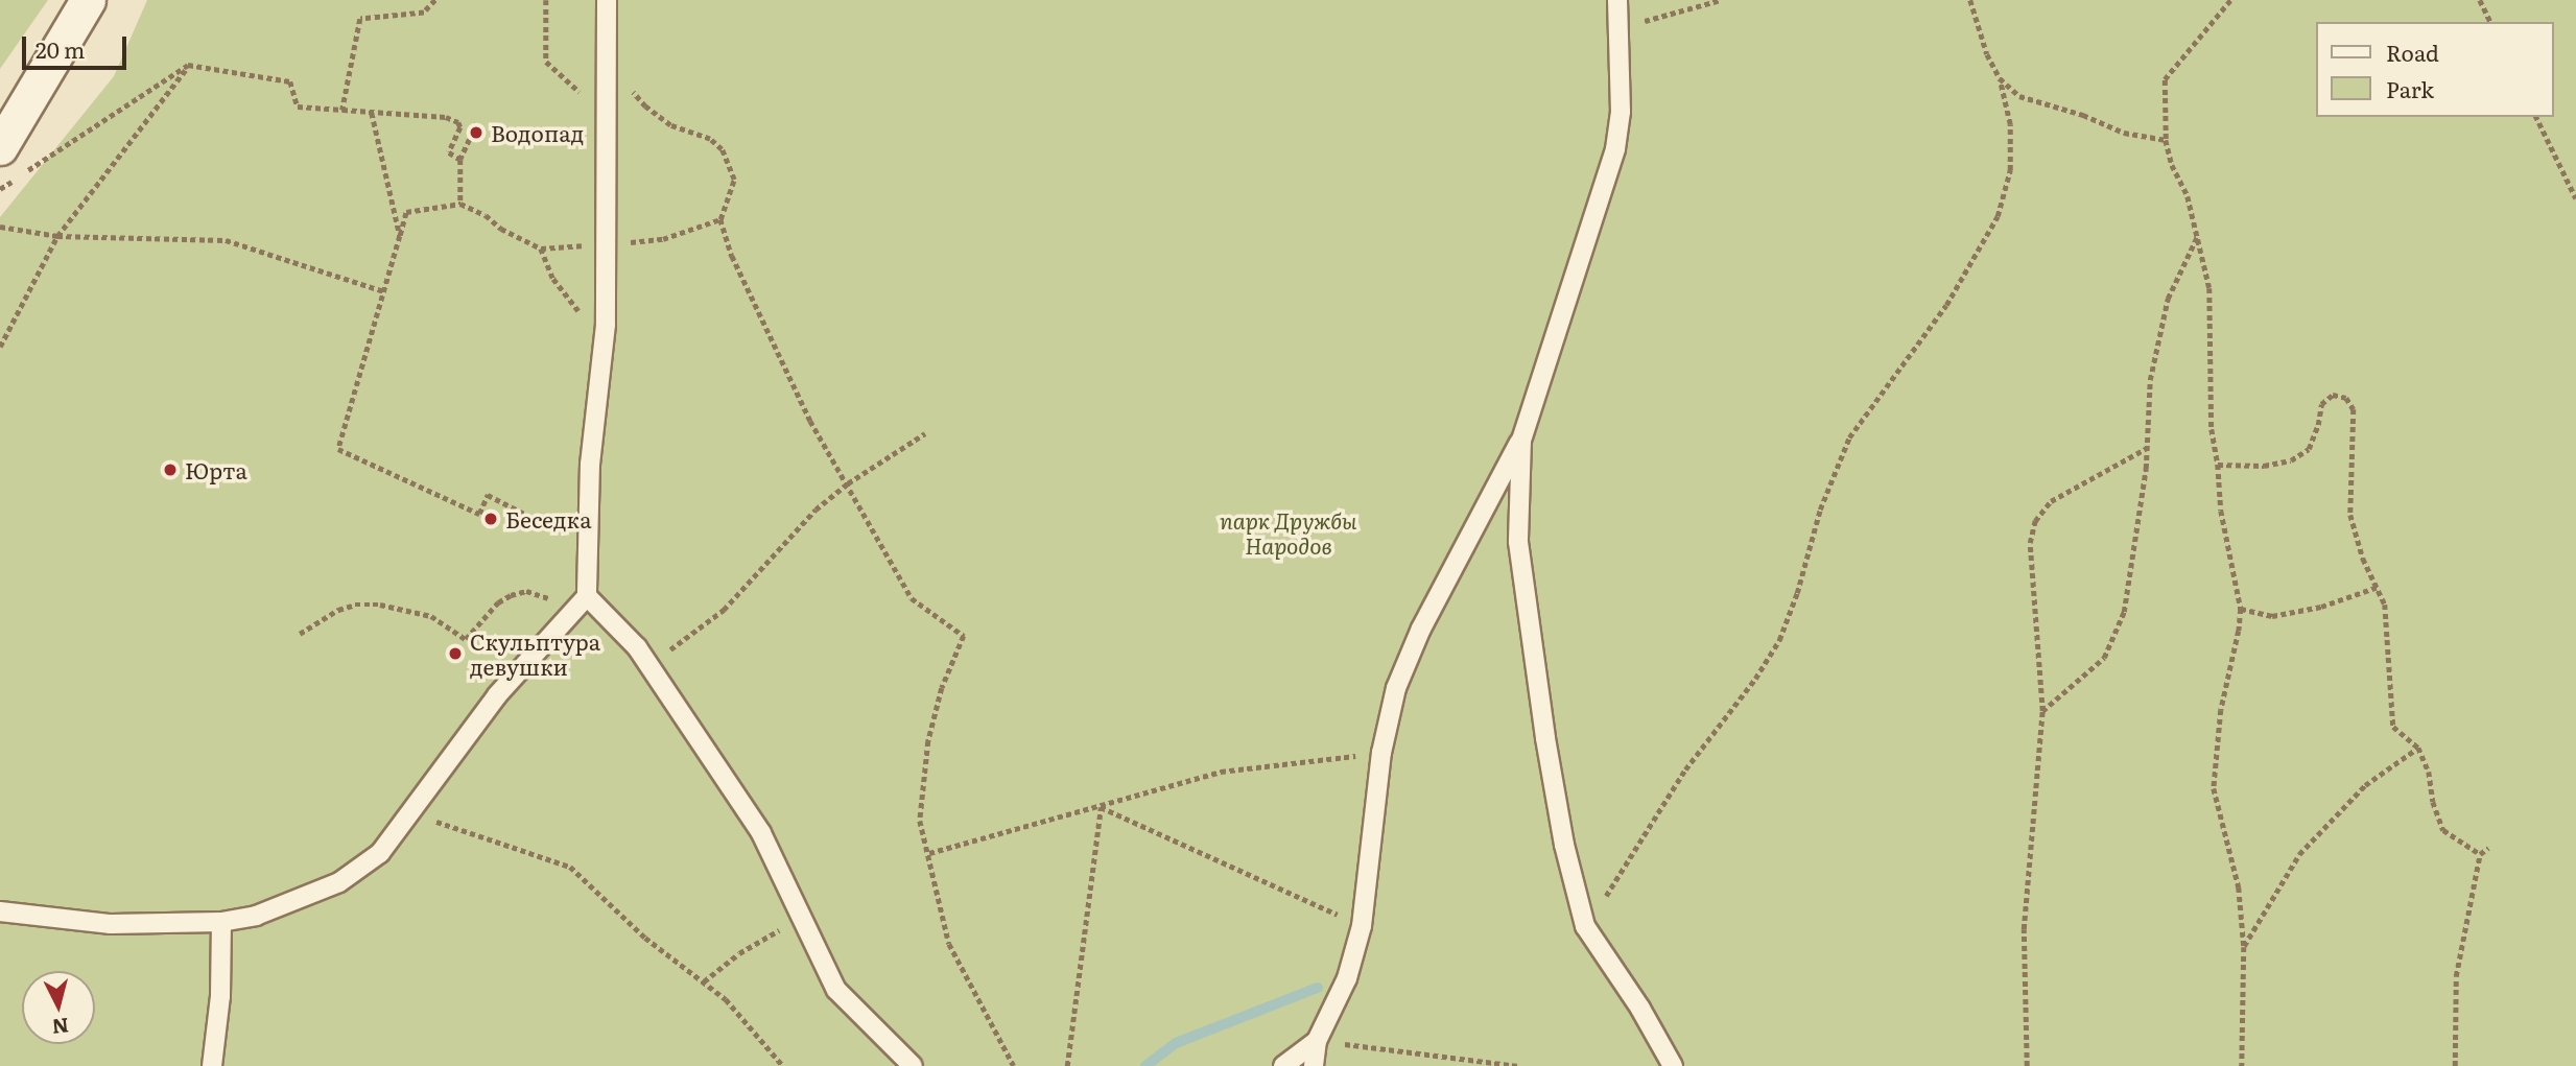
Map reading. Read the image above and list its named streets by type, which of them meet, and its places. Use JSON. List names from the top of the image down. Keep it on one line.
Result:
{"parks":["парк Дружбы Народов"],"places":["Водопад","Юрта","Беседка","Скульптура девушки"],"legend":["Road","Park"],"scale_bar":"20 m","north":"bottom"}
